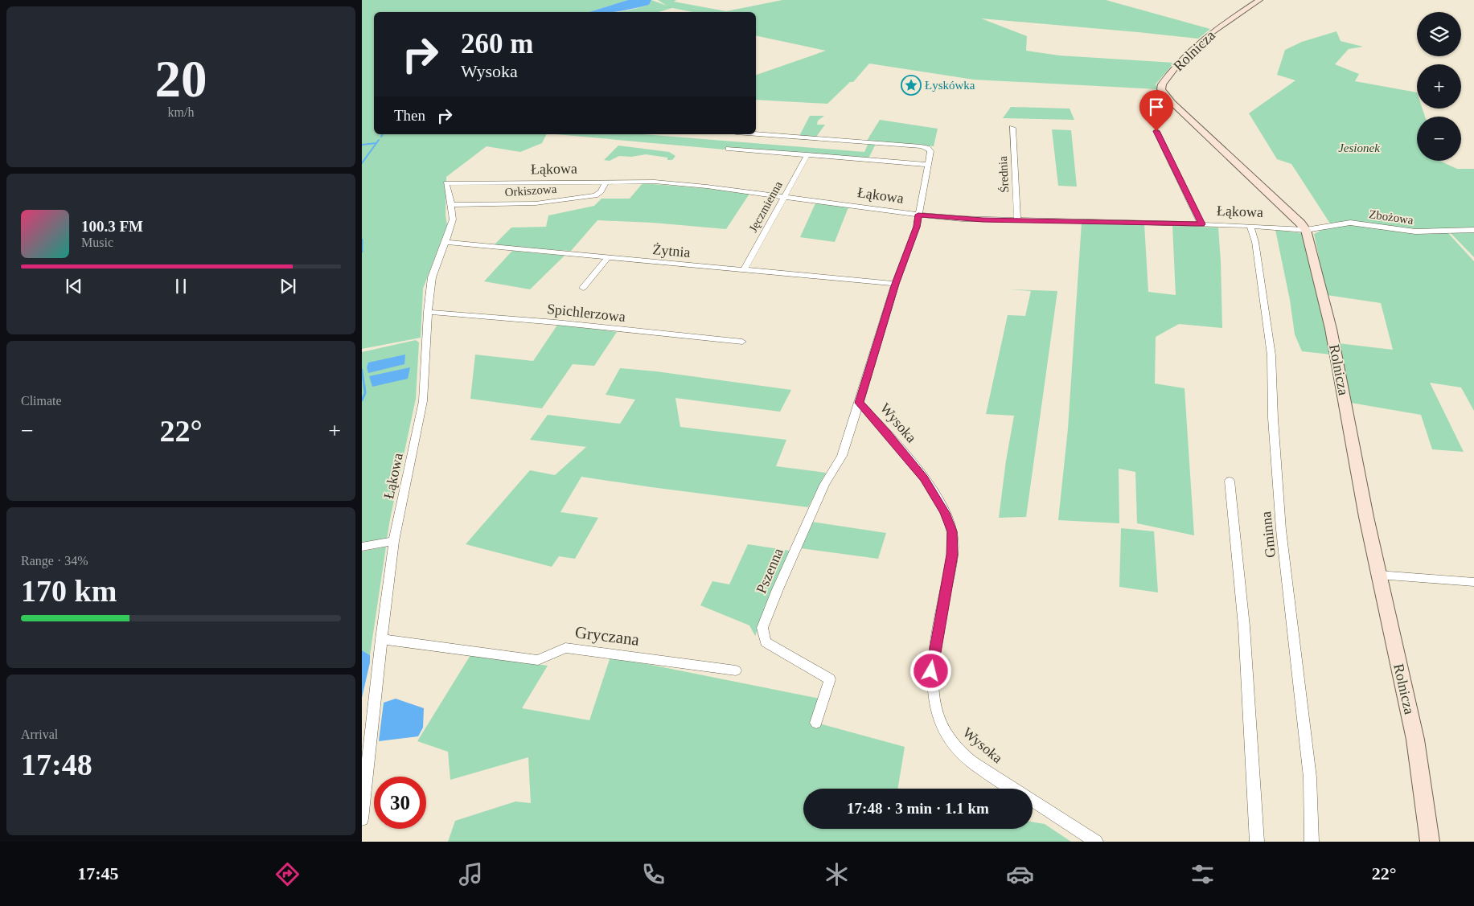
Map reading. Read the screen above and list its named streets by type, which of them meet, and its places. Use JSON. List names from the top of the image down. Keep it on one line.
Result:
{"streets":{"street":["Rolnicza","Łąkowa","Średnia","Orkiszowa","Jęczmienna","Zbożowa","Żytnia","Spichlerzowa","Wysoka","Gminna","Pszenna","Gryczana"]},"crossings":[["Rolnicza","Łąkowa"],["Rolnicza","Zbożowa"],["Łąkowa","Średnia"],["Łąkowa","Orkiszowa"],["Łąkowa","Jęczmienna"],["Łąkowa","Zbożowa"],["Łąkowa","Żytnia"],["Łąkowa","Spichlerzowa"],["Łąkowa","Wysoka"],["Łąkowa","Gminna"],["Łąkowa","Gryczana"],["Jęczmienna","Żytnia"],["Żytnia","Wysoka"],["Wysoka","Pszenna"]],"parks":["Jesionek"],"places":{"place":["Łyskówka"]},"page":{"tile":[["20","km/h"],"Climate",["Range · 34%","170 km"],["Arrival","17:48"]],"map_buttons":["+","−"],"turn":["260 m","Wysoka"],"then":"Then","song":["100.3 FM","Music"],"heat":["−","22°","+"],"limit":"30","trip":"17:48 · 3 min · 1.1 km","tabs":["17:45","22°"]}}
